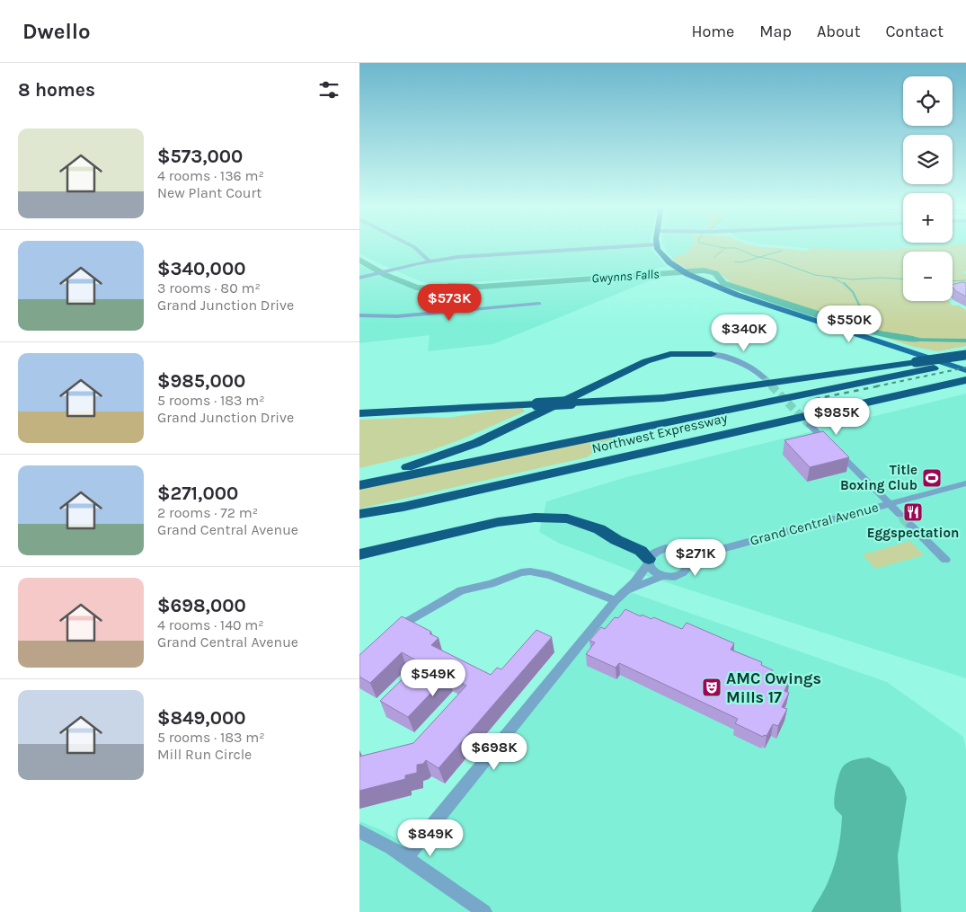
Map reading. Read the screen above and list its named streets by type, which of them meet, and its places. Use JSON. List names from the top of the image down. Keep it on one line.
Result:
{"streets":{"highway":["Northwest Expressway"],"street":["Grand Central Avenue"]},"water":["Gwynns Falls"],"places":{"sports":["Title Boxing Club"],"restaurant":["Eggspectation"],"theatre":["AMC Owings Mills 17"]},"page":{"header":"Dwello","nav":["Home","Map","About","Contact"],"heading":"8 homes","map_buttons":["+","−"],"list":[{"name":"$573,000","note":"4 rooms · 136 m² · New Plant Court"},{"name":"$340,000","note":"3 rooms · 80 m² · Grand Junction Drive"},{"name":"$985,000","note":"5 rooms · 183 m² · Grand Junction Drive"},{"name":"$271,000","note":"2 rooms · 72 m² · Grand Central Avenue"},{"name":"$698,000","note":"4 rooms · 140 m² · Grand Central Avenue"},{"name":"$849,000","note":"5 rooms · 183 m² · Mill Run Circle"}],"price":["$573K","$550K","$340K","$985K","$271K","$549K","$698K","$849K"]}}
